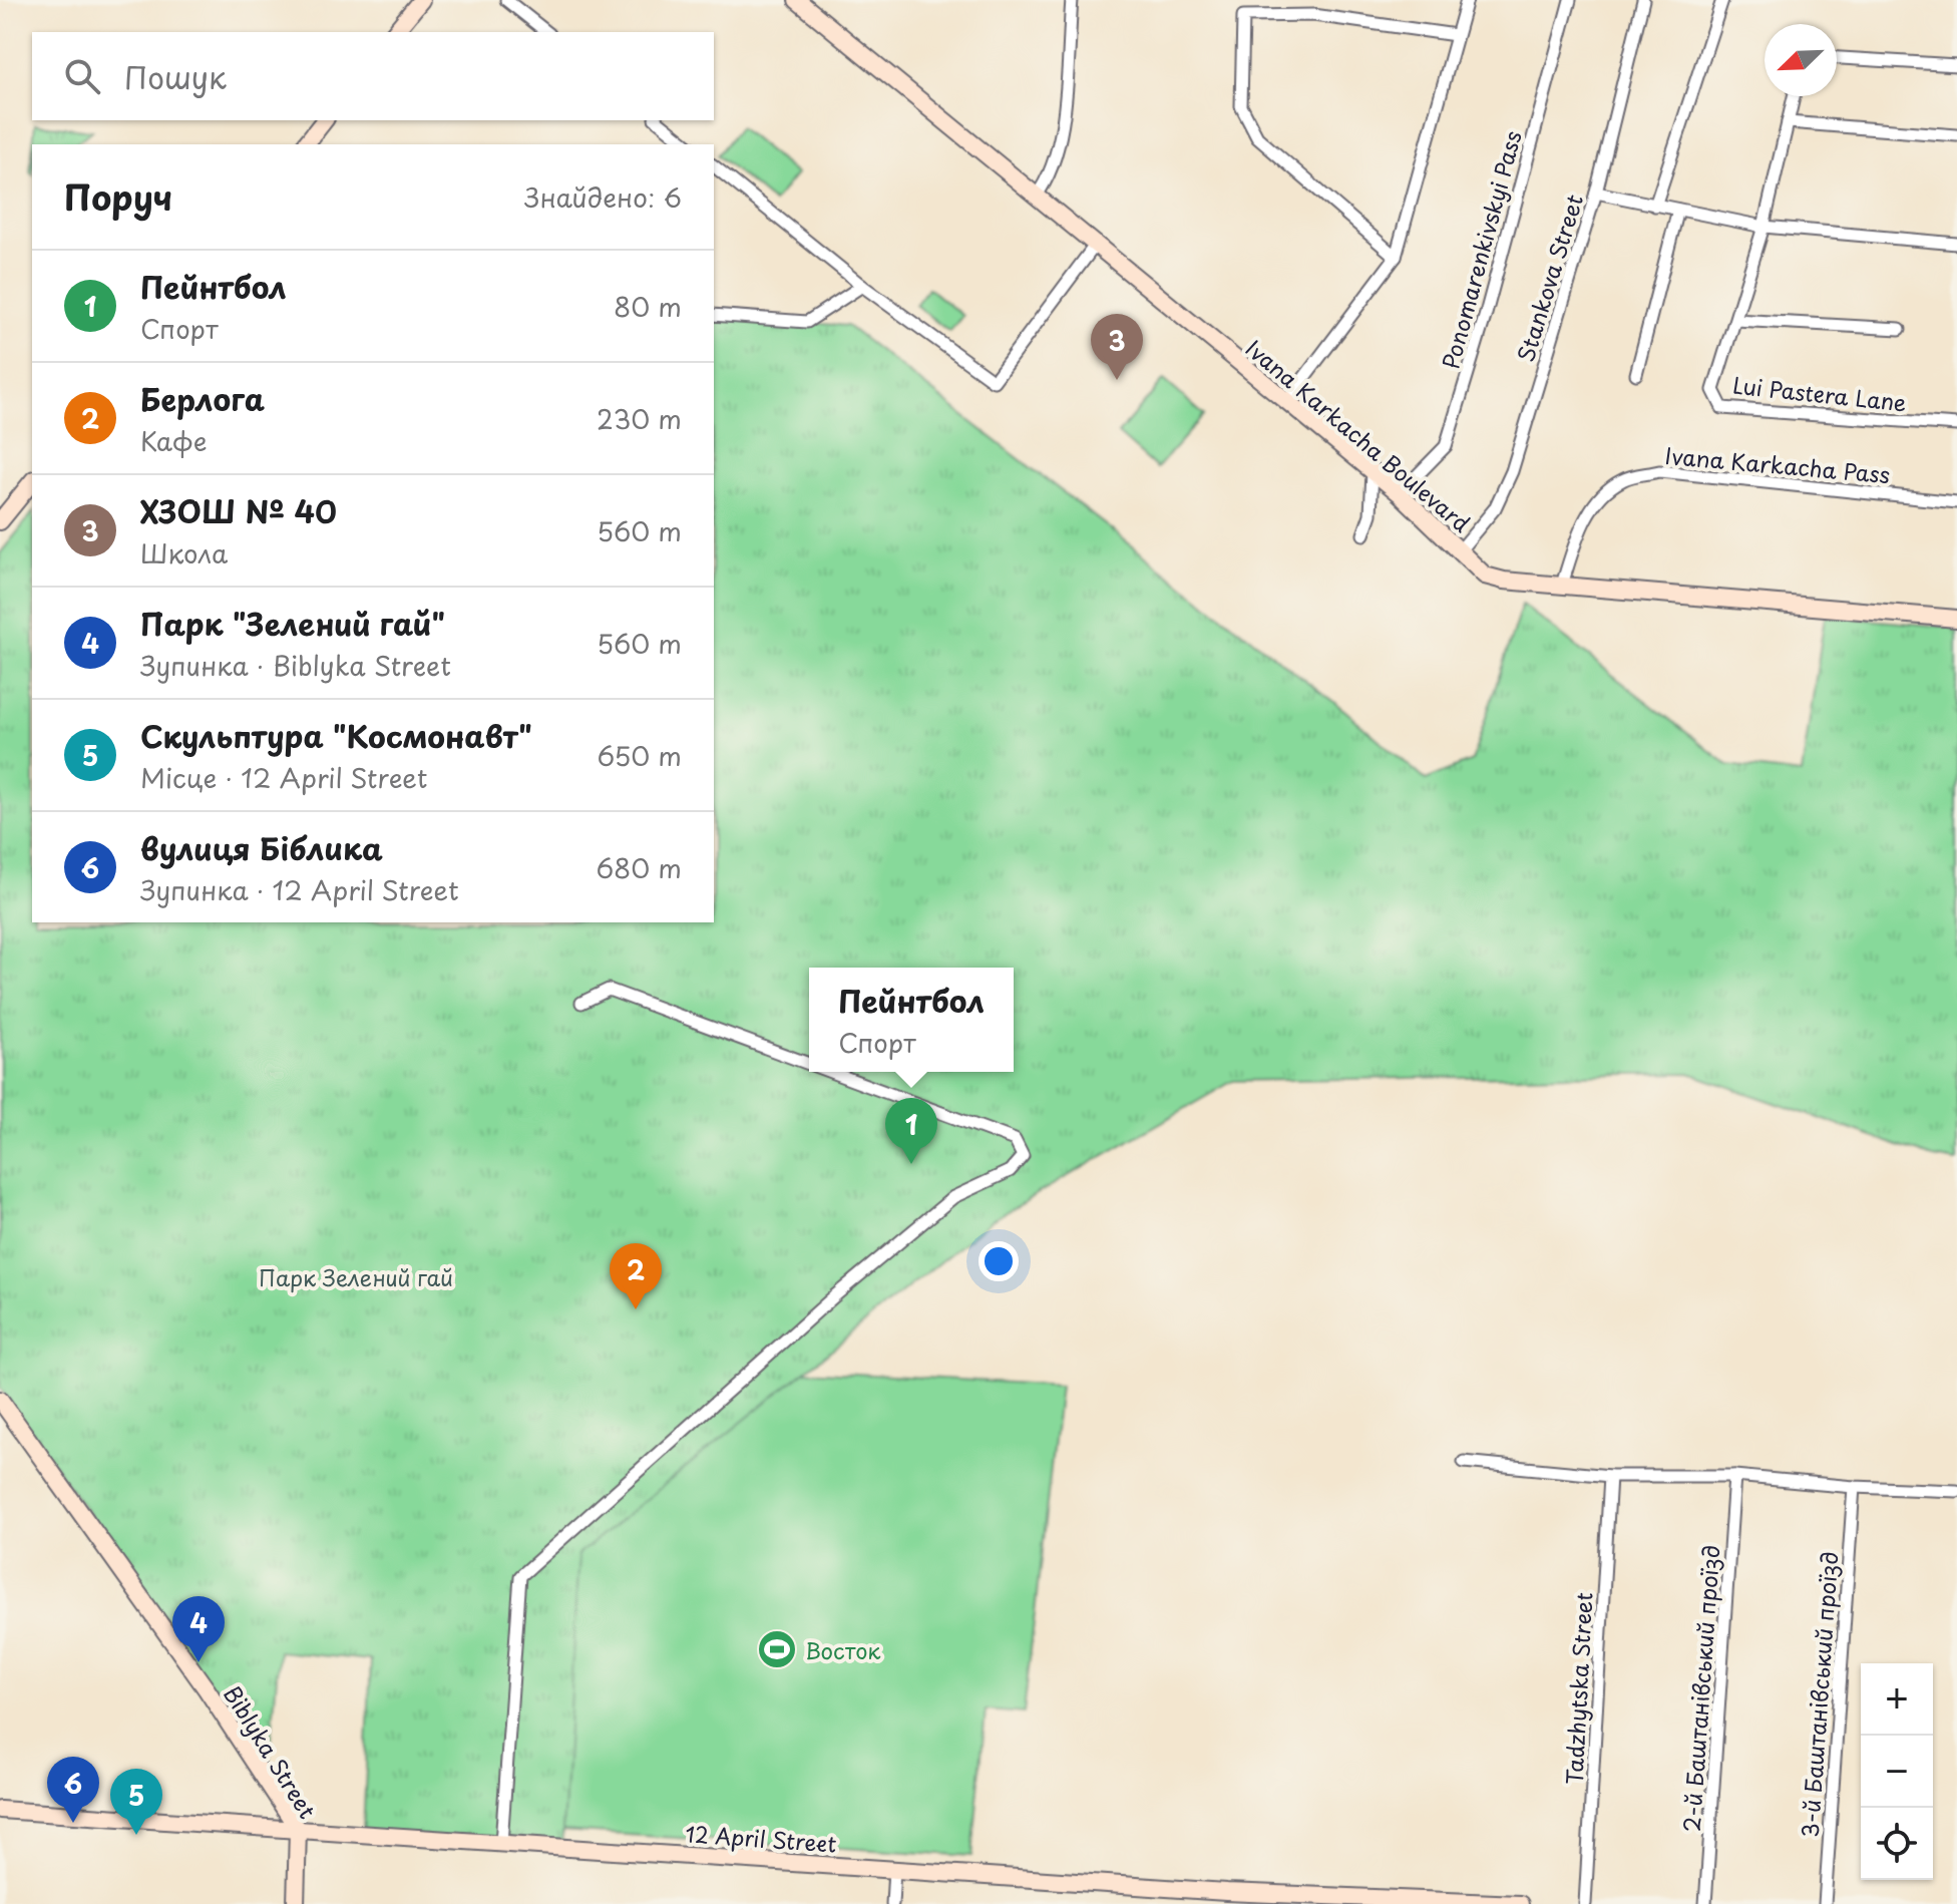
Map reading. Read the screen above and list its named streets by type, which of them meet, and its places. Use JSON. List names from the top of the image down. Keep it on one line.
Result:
{"streets":{"street":["Ponomarenkivskyi Pass","Stankova Street","Lui Pastera Lane","Ivana Karkacha Boulevard","Ivana Karkacha Pass","Tadzhytska Street","2-й Баштанівський проїзд","3-й Баштанівський проїзд","Biblyka Street","12 April Street"]},"crossings":[["Ponomarenkivskyi Pass","Ivana Karkacha Boulevard"],["Stankova Street","Ivana Karkacha Boulevard"],["Ivana Karkacha Boulevard","Ivana Karkacha Pass"],["Biblyka Street","12 April Street"]],"parks":["Парк Зелений гай"],"places":{"sports":["Восток"]},"north":"bottom left","page":{"search":"Пошук","heading":["Поруч","Знайдено: 6"],"list":[{"mark":"1","name":"Пейнтбол","note":"Спорт","value":"80 m"},{"mark":"2","name":"Берлога","note":"Кафе","value":"230 m"},{"mark":"3","name":"ХЗОШ № 40","note":"Школа","value":"560 m"},{"mark":"4","name":"Парк \"Зелений гай\"","note":"Зупинка · Biblyka Street","value":"560 m"},{"mark":"5","name":"Скульптура \"Космонавт\"","note":"Місце · 12 April Street","value":"650 m"},{"mark":"6","name":"вулиця Біблика","note":"Зупинка · 12 April Street","value":"680 m"}],"pins":["3","1","2","4","6","5"],"popup":["Пейнтбол","Спорт"],"map_buttons":["+","−"]}}
